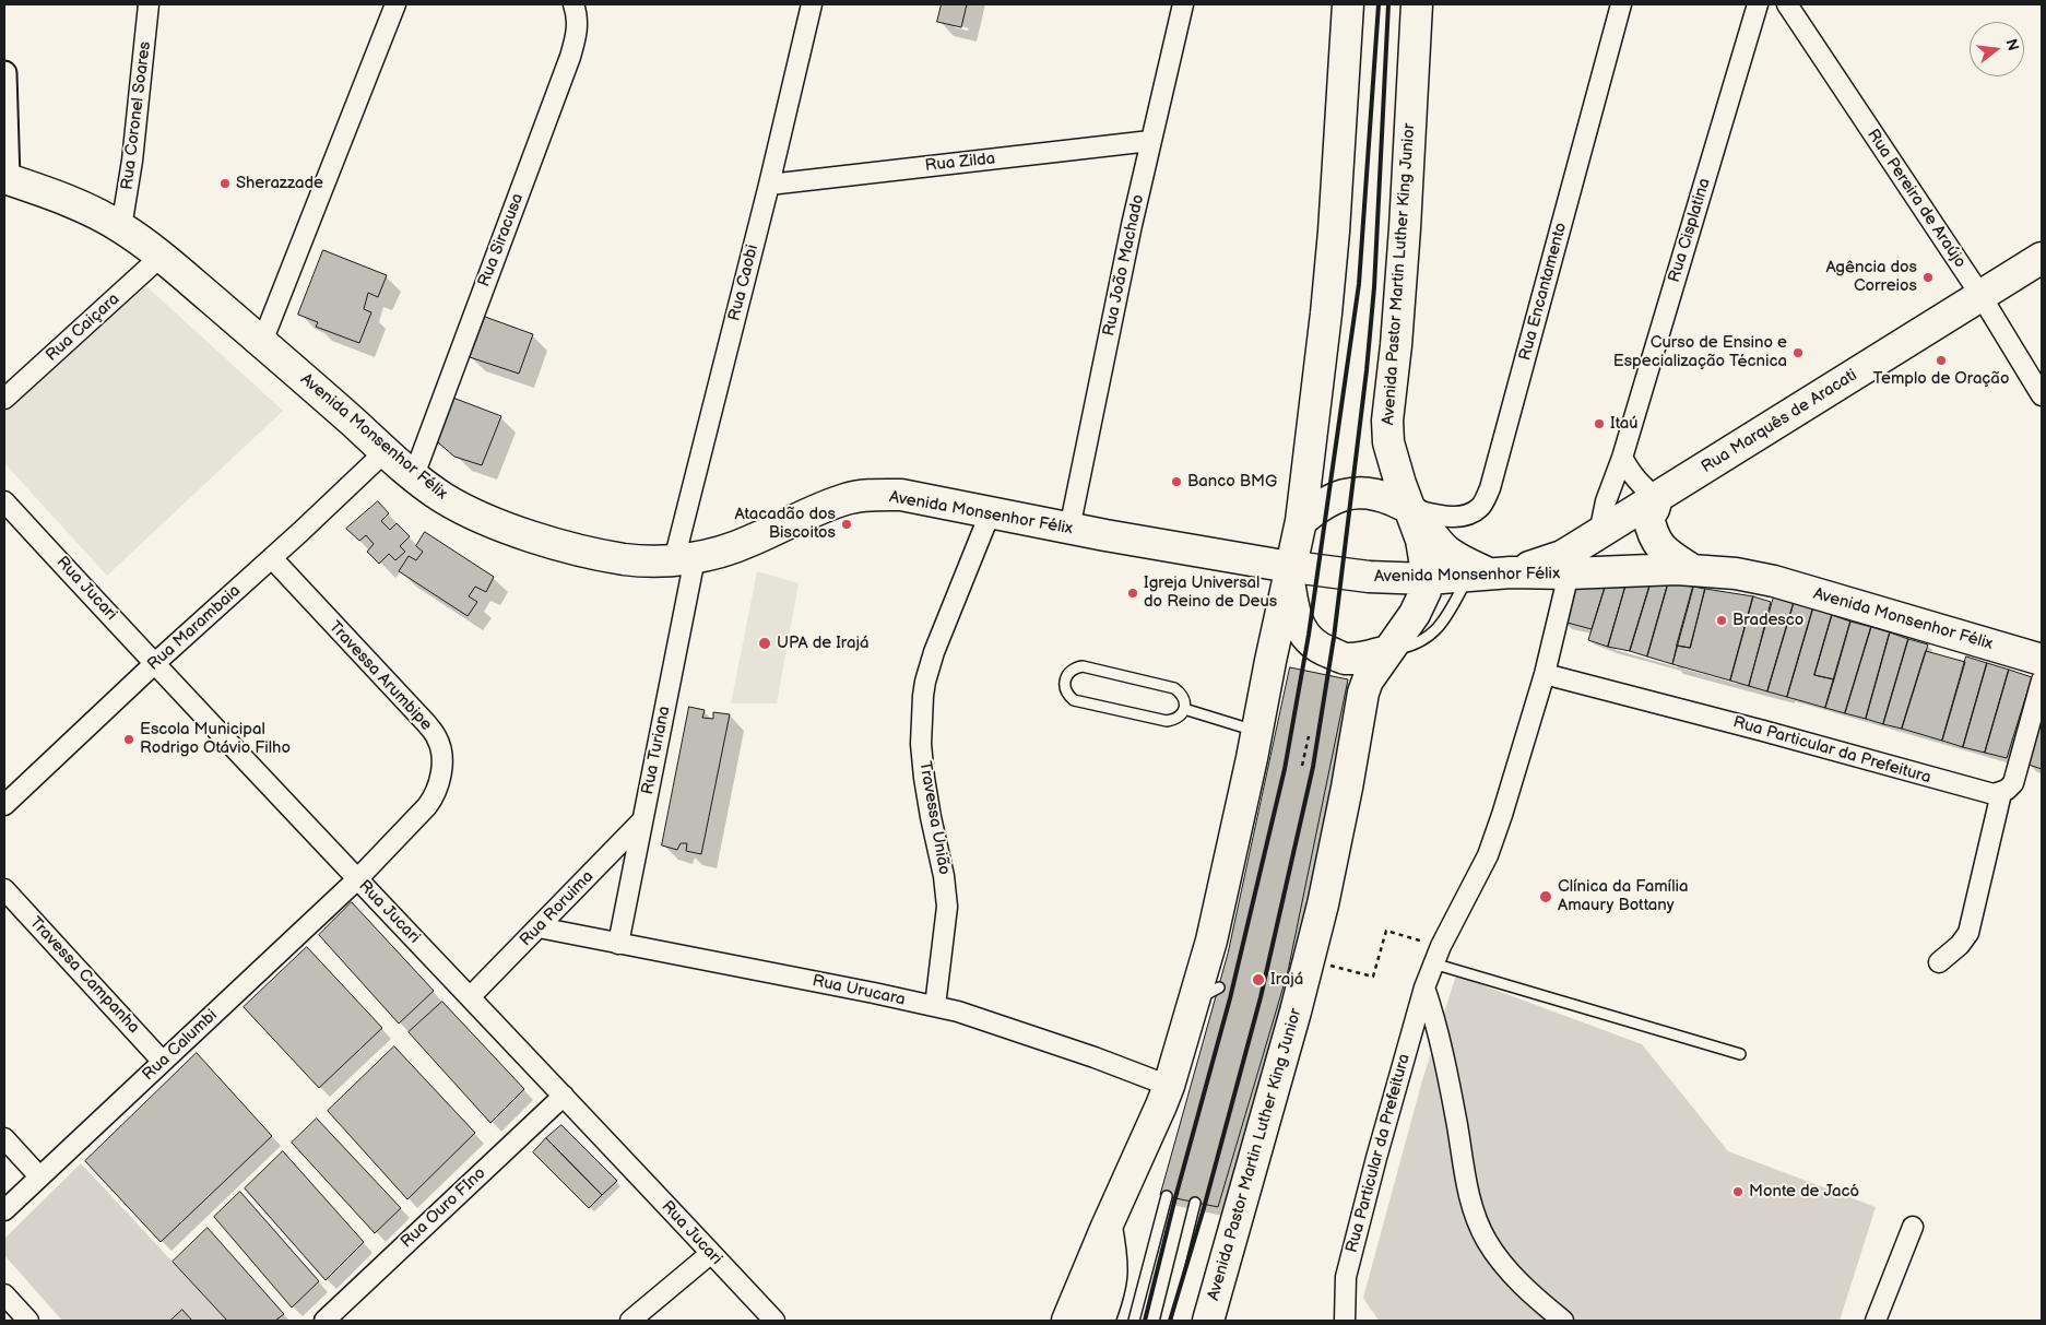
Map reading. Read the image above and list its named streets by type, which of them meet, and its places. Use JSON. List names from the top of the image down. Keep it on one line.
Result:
{"streets":{"main road":["Avenida Pastor Martin Luther King Junior","Rua Marquês de Aracati","Avenida Monsenhor Félix"],"street":["Rua Coronel Soares","Rua Zilda","Rua Pereira de Araújo","Rua Cisplatina","Rua Siracusa","Rua João Machado","Rua Caobi","Rua Encantamento","Rua Caiçara","Rua Jucari","Rua Marambaia","Travessa Arumbipe","Rua Turiana","Rua Particular da Prefeitura","Travessa União","Rua Roruima","Travessa Campanha","Rua Urucara","Rua Calumbi","Rua Ouro FIno"]},"crossings":[["Rua Coronel Soares","Avenida Monsenhor Félix"],["Rua Zilda","Rua João Machado"],["Rua Zilda","Rua Caobi"],["Rua Pereira de Araújo","Rua Marquês de Aracati"],["Rua Cisplatina","Rua Marquês de Aracati"],["Rua Siracusa","Avenida Monsenhor Félix"],["Rua João Machado","Avenida Monsenhor Félix"],["Avenida Pastor Martin Luther King Junior","Rua Encantamento"],["Avenida Pastor Martin Luther King Junior","Avenida Monsenhor Félix"],["Rua Caobi","Avenida Monsenhor Félix"],["Rua Caobi","Rua Turiana"],["Rua Caiçara","Avenida Monsenhor Félix"],["Rua Marquês de Aracati","Avenida Monsenhor Félix"],["Avenida Monsenhor Félix","Rua Marambaia"],["Avenida Monsenhor Félix","Rua Turiana"],["Avenida Monsenhor Félix","Rua Particular da Prefeitura"],["Avenida Monsenhor Félix","Travessa União"],["Rua Jucari","Rua Marambaia"],["Rua Jucari","Travessa Arumbipe"],["Rua Jucari","Rua Roruima"],["Rua Jucari","Rua Calumbi"],["Rua Jucari","Rua Ouro FIno"],["Rua Marambaia","Travessa Arumbipe"],["Travessa Arumbipe","Rua Calumbi"],["Rua Turiana","Rua Roruima"],["Rua Turiana","Rua Urucara"],["Travessa União","Rua Urucara"],["Rua Roruima","Rua Urucara"],["Travessa Campanha","Rua Calumbi"]],"places":["Sherazzade","Agência dos Correios","Curso de Ensino e Especialização Técnica","Templo de Oração","Itaú","Banco BMG","Atacadão dos Biscoitos","Igreja Universal do Reino de Deus","Bradesco","UPA de Irajá","Escola Municipal Rodrigo Otávio Filho","Clínica da Família Amaury Bottany","Irajá","Monte de Jacó"],"north":"right"}
